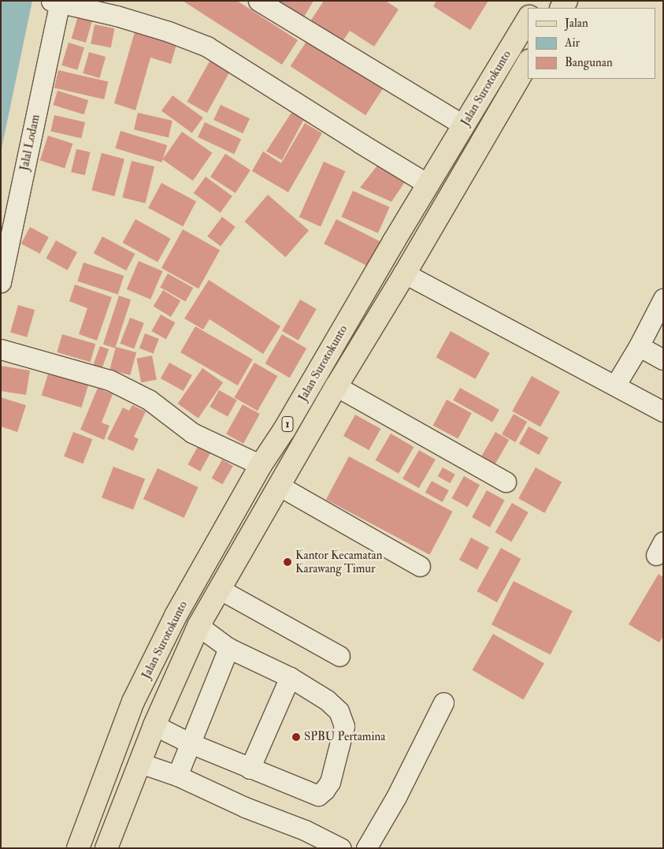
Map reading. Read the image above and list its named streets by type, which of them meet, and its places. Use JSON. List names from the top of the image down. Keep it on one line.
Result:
{"streets":{"main road":["Jalan Surotokunto","1"],"street":["Jalal Lodam"]},"places":["Kantor Kecamatan Karawang Timur","SPBU Pertamina"],"legend":["Jalan","Air","Bangunan"]}
